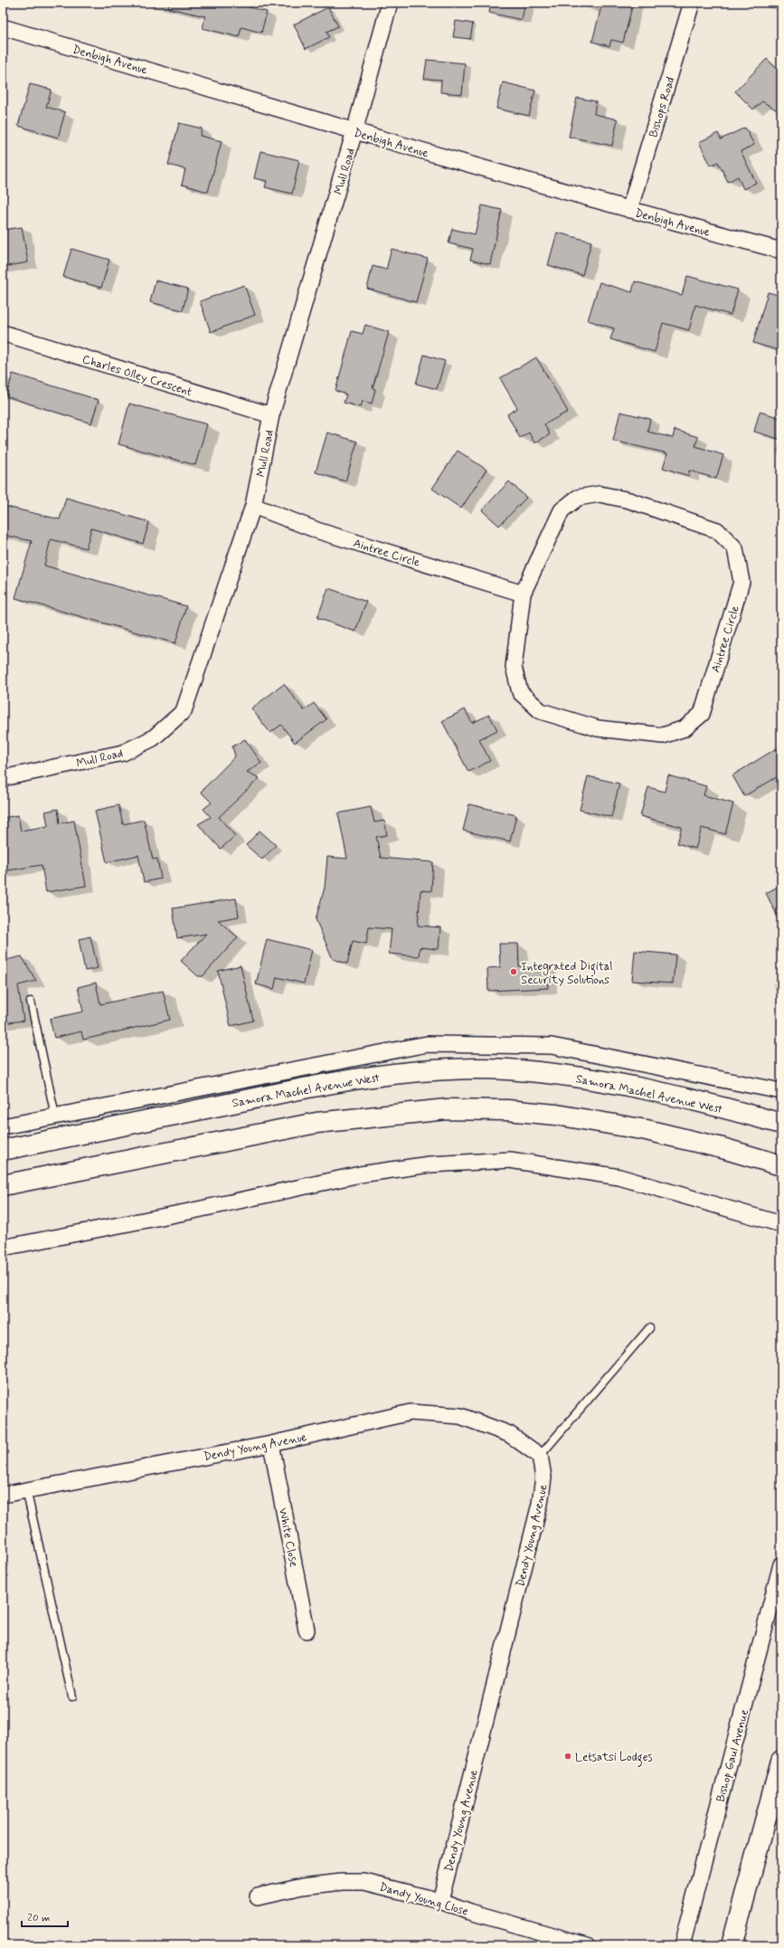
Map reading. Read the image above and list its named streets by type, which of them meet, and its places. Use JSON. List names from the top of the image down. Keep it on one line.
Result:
{"streets":{"main road":["Samora Machel Avenue West"],"street":["Denbigh Avenue","Bishops Road","Mull Road","Charles Olley Crescent","Aintree Circle","Dendy Young Avenue","White Close","Bishop Gaul Avenue","Dandy Young Close"]},"crossings":[["Denbigh Avenue","Bishops Road"],["Denbigh Avenue","Mull Road"],["Mull Road","Charles Olley Crescent"],["Mull Road","Aintree Circle"],["Dendy Young Avenue","White Close"],["Dendy Young Avenue","Dandy Young Close"]],"places":["Integrated Digital Security Solutions","Letsatsi Lodges"],"scale_bar":"20 m"}
